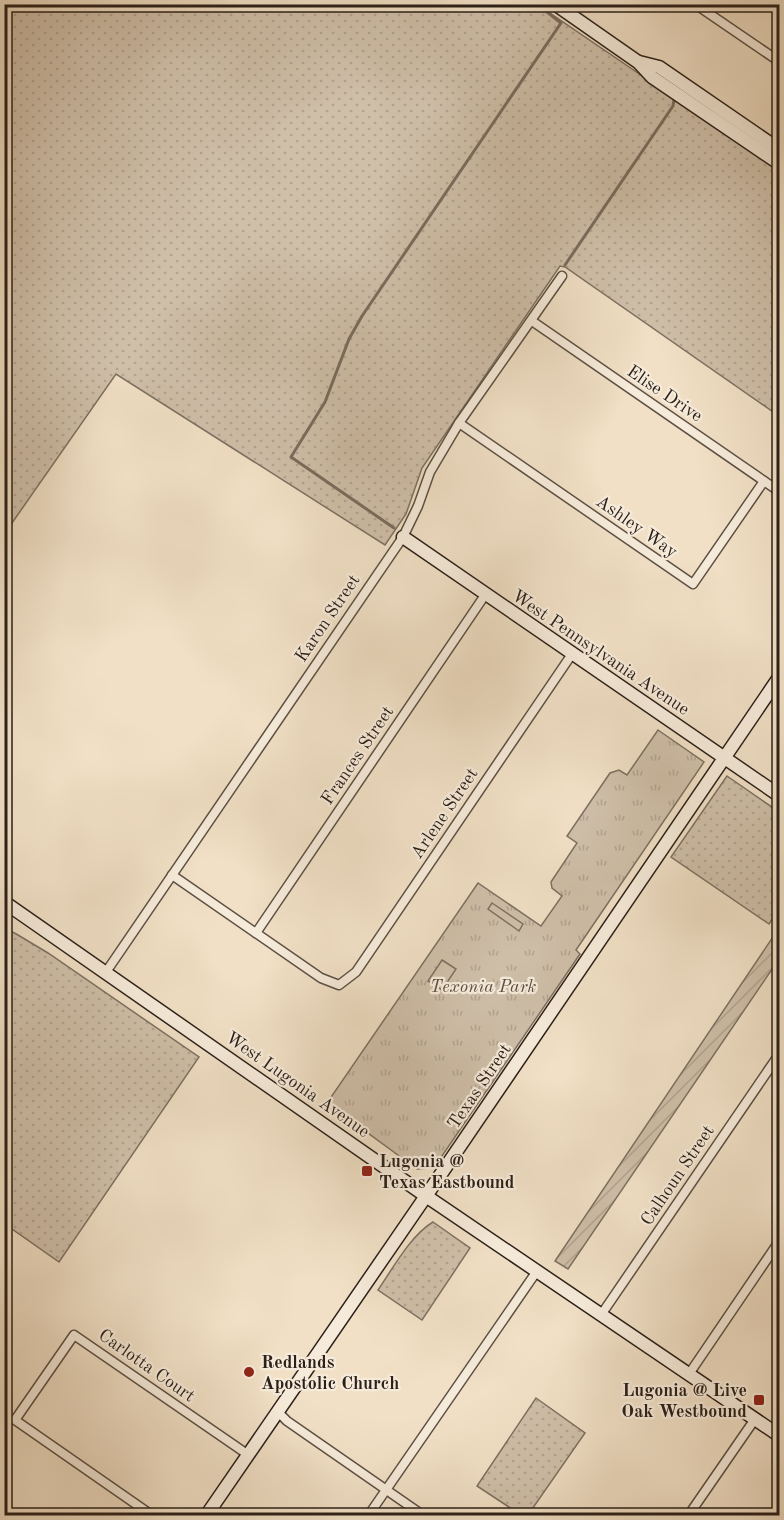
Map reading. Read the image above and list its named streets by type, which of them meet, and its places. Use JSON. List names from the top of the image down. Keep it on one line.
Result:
{"streets":{"street":["Elise Drive","Ashley Way","Karon Street","West Pennsylvania Avenue","Frances Street","Arlene Street","West Lugonia Avenue","Texas Street","Calhoun Street","Carlotta Court"]},"crossings":[["Elise Drive","Ashley Way"],["Elise Drive","Karon Street"],["Ashley Way","Karon Street"],["Karon Street","West Pennsylvania Avenue"],["Karon Street","West Lugonia Avenue"],["West Pennsylvania Avenue","Frances Street"],["West Pennsylvania Avenue","Arlene Street"],["West Pennsylvania Avenue","Texas Street"],["Frances Street","Arlene Street"],["West Lugonia Avenue","Texas Street"],["West Lugonia Avenue","Calhoun Street"],["Texas Street","Carlotta Court"]],"parks":["Texonia Park"],"places":{"transit":["Lugonia @ Texas Eastbound","Lugonia @ Live Oak Westbound"],"other":["Redlands Apostolic Church"]}}
